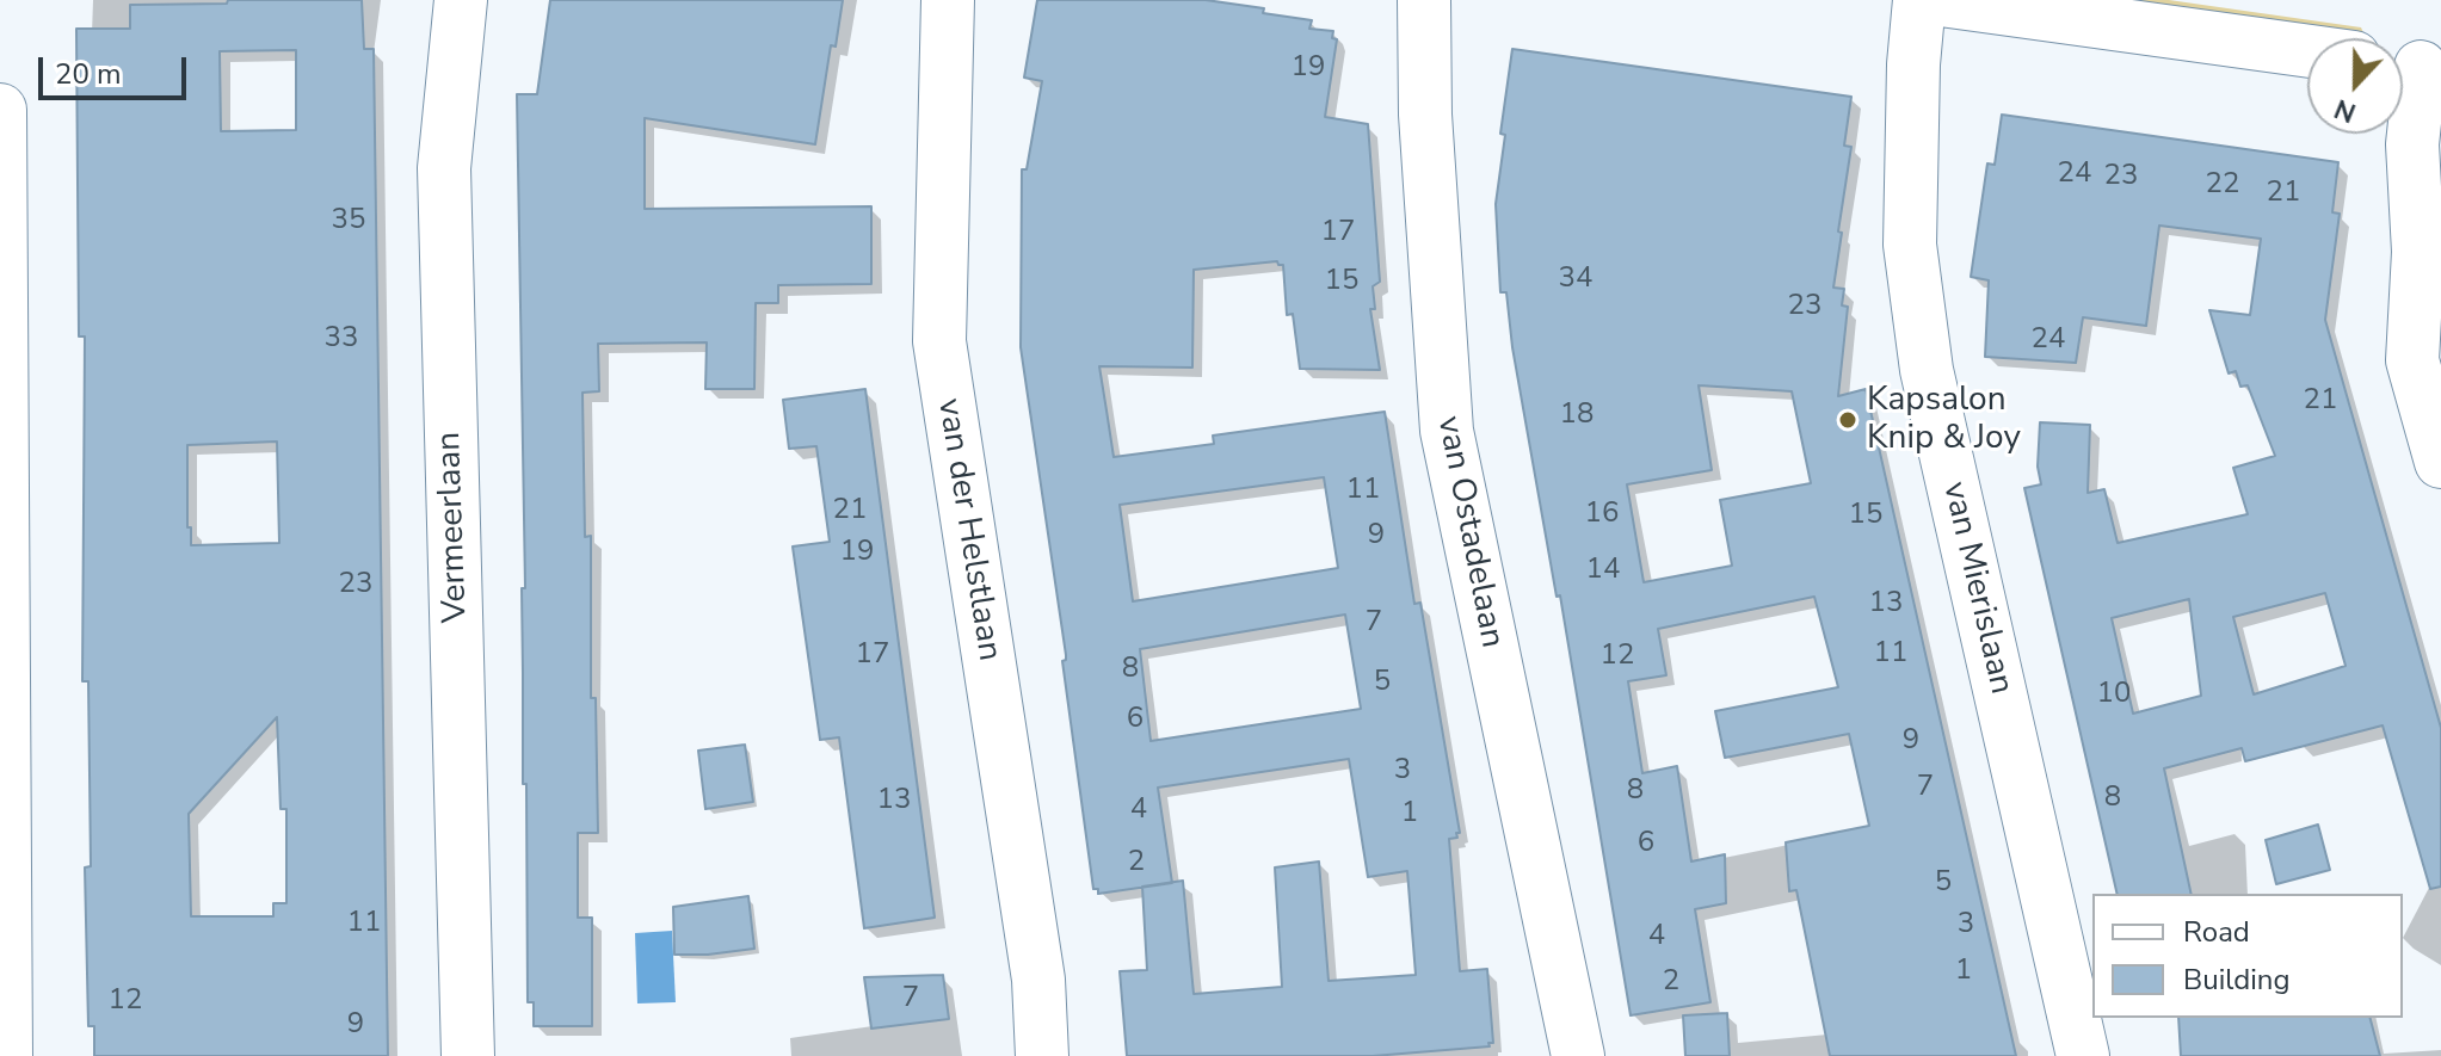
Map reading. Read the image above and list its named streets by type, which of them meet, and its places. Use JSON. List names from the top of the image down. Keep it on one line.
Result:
{"streets":{"street":["Vermeerlaan","van der Helstlaan","van Ostadelaan","van Mierislaan"]},"places":["Kapsalon Knip & Joy"],"house_numbers":["19","24","23","22","21","35","17","34","15","23","33","24","21","18","11","21","16","15","9","19","14","23","13","7","11","17","12","8","5","10","6","9","3","7","8","8","13","4","1","6","2","5","11","3","4","1","2","7","12","9"],"legend":["Road","Building"],"scale_bar":"20 m","north":"bottom"}
